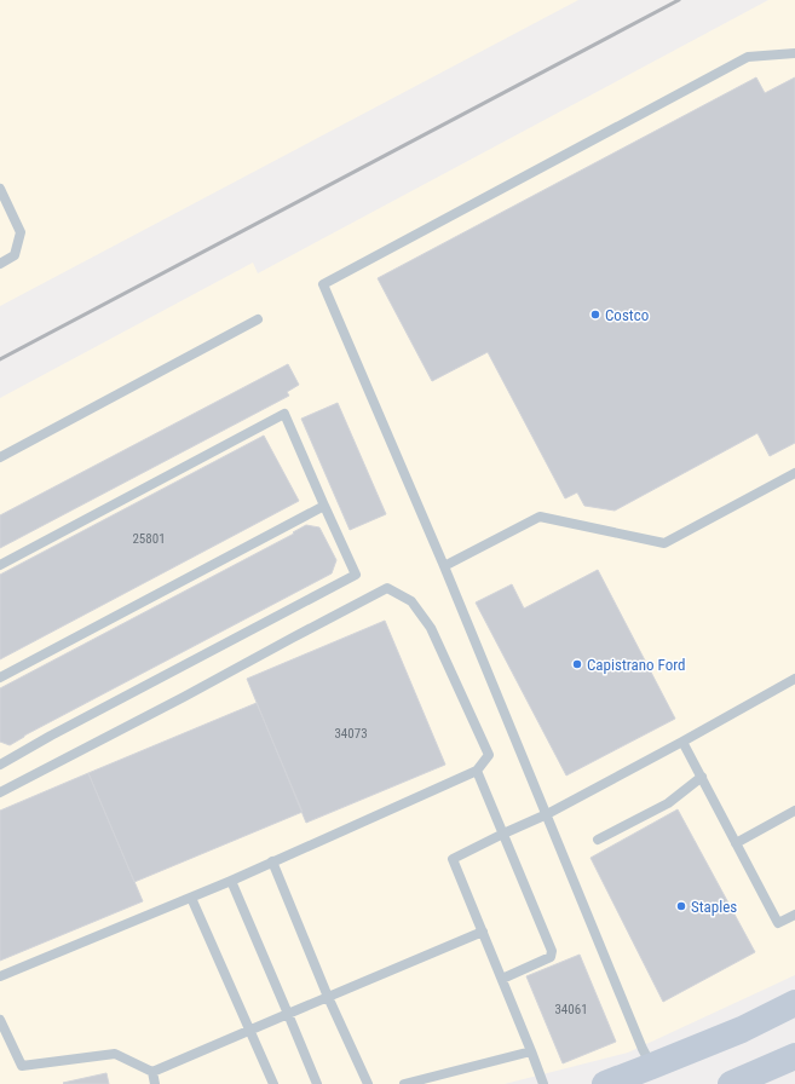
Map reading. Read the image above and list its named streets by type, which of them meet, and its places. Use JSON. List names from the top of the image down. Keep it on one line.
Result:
{"places":["Costco","Capistrano Ford","Staples"],"house_numbers":["25801","34073","34061"]}
